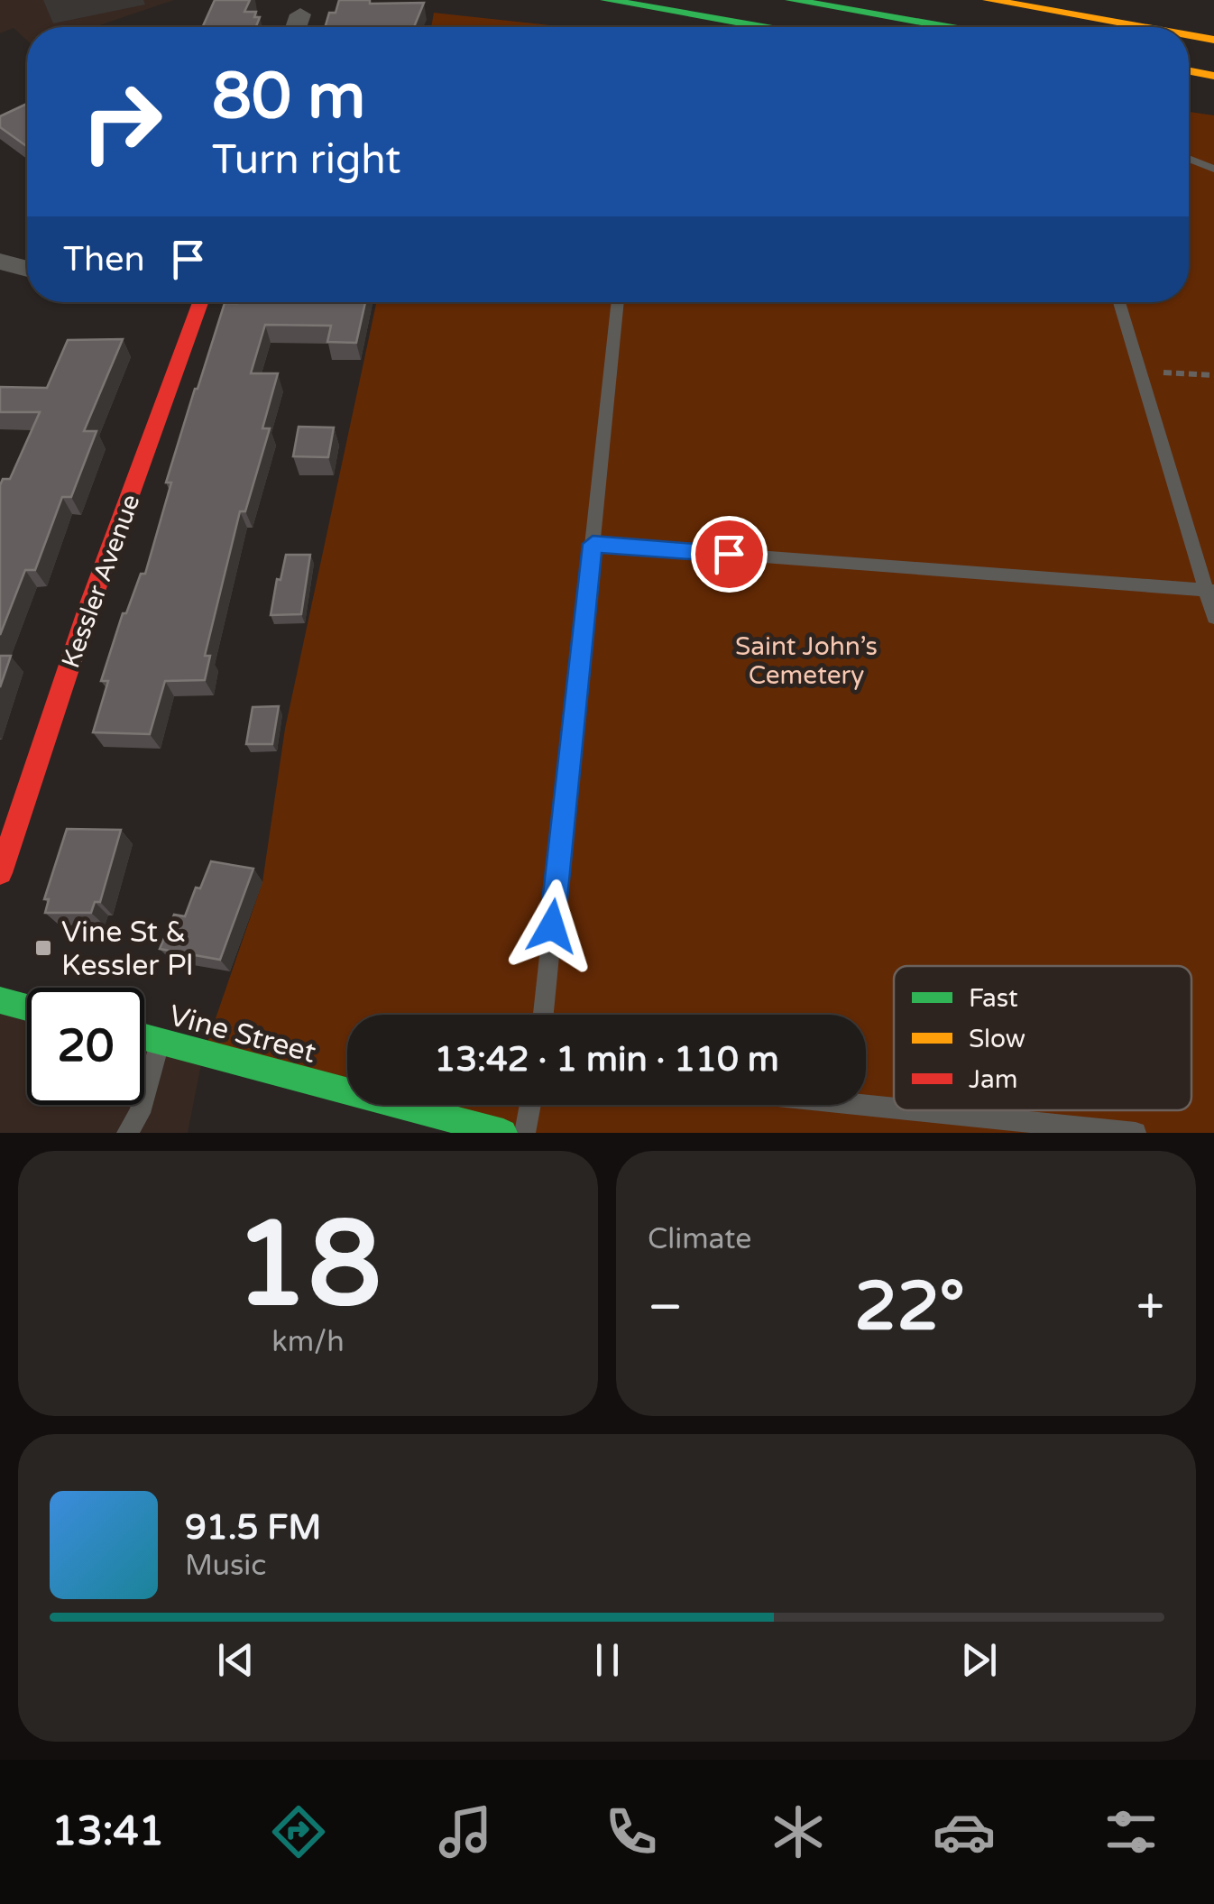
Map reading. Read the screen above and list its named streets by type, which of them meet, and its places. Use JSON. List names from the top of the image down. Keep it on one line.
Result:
{"streets":{"main road":["Kessler Avenue","Vine Street"]},"parks":["Saint John’s Cemetery"],"places":{"transit":["Vine St & Kessler Pl"]},"legend":["Fast","Slow","Jam"],"page":{"turn":["80 m","Turn right"],"then":"Then","limit":"20","trip":"13:42 · 1 min · 110 m","tile":[["18","km/h"],"Climate"],"heat":["−","22°","+"],"song":["91.5 FM","Music"],"tabs":"13:41"}}
